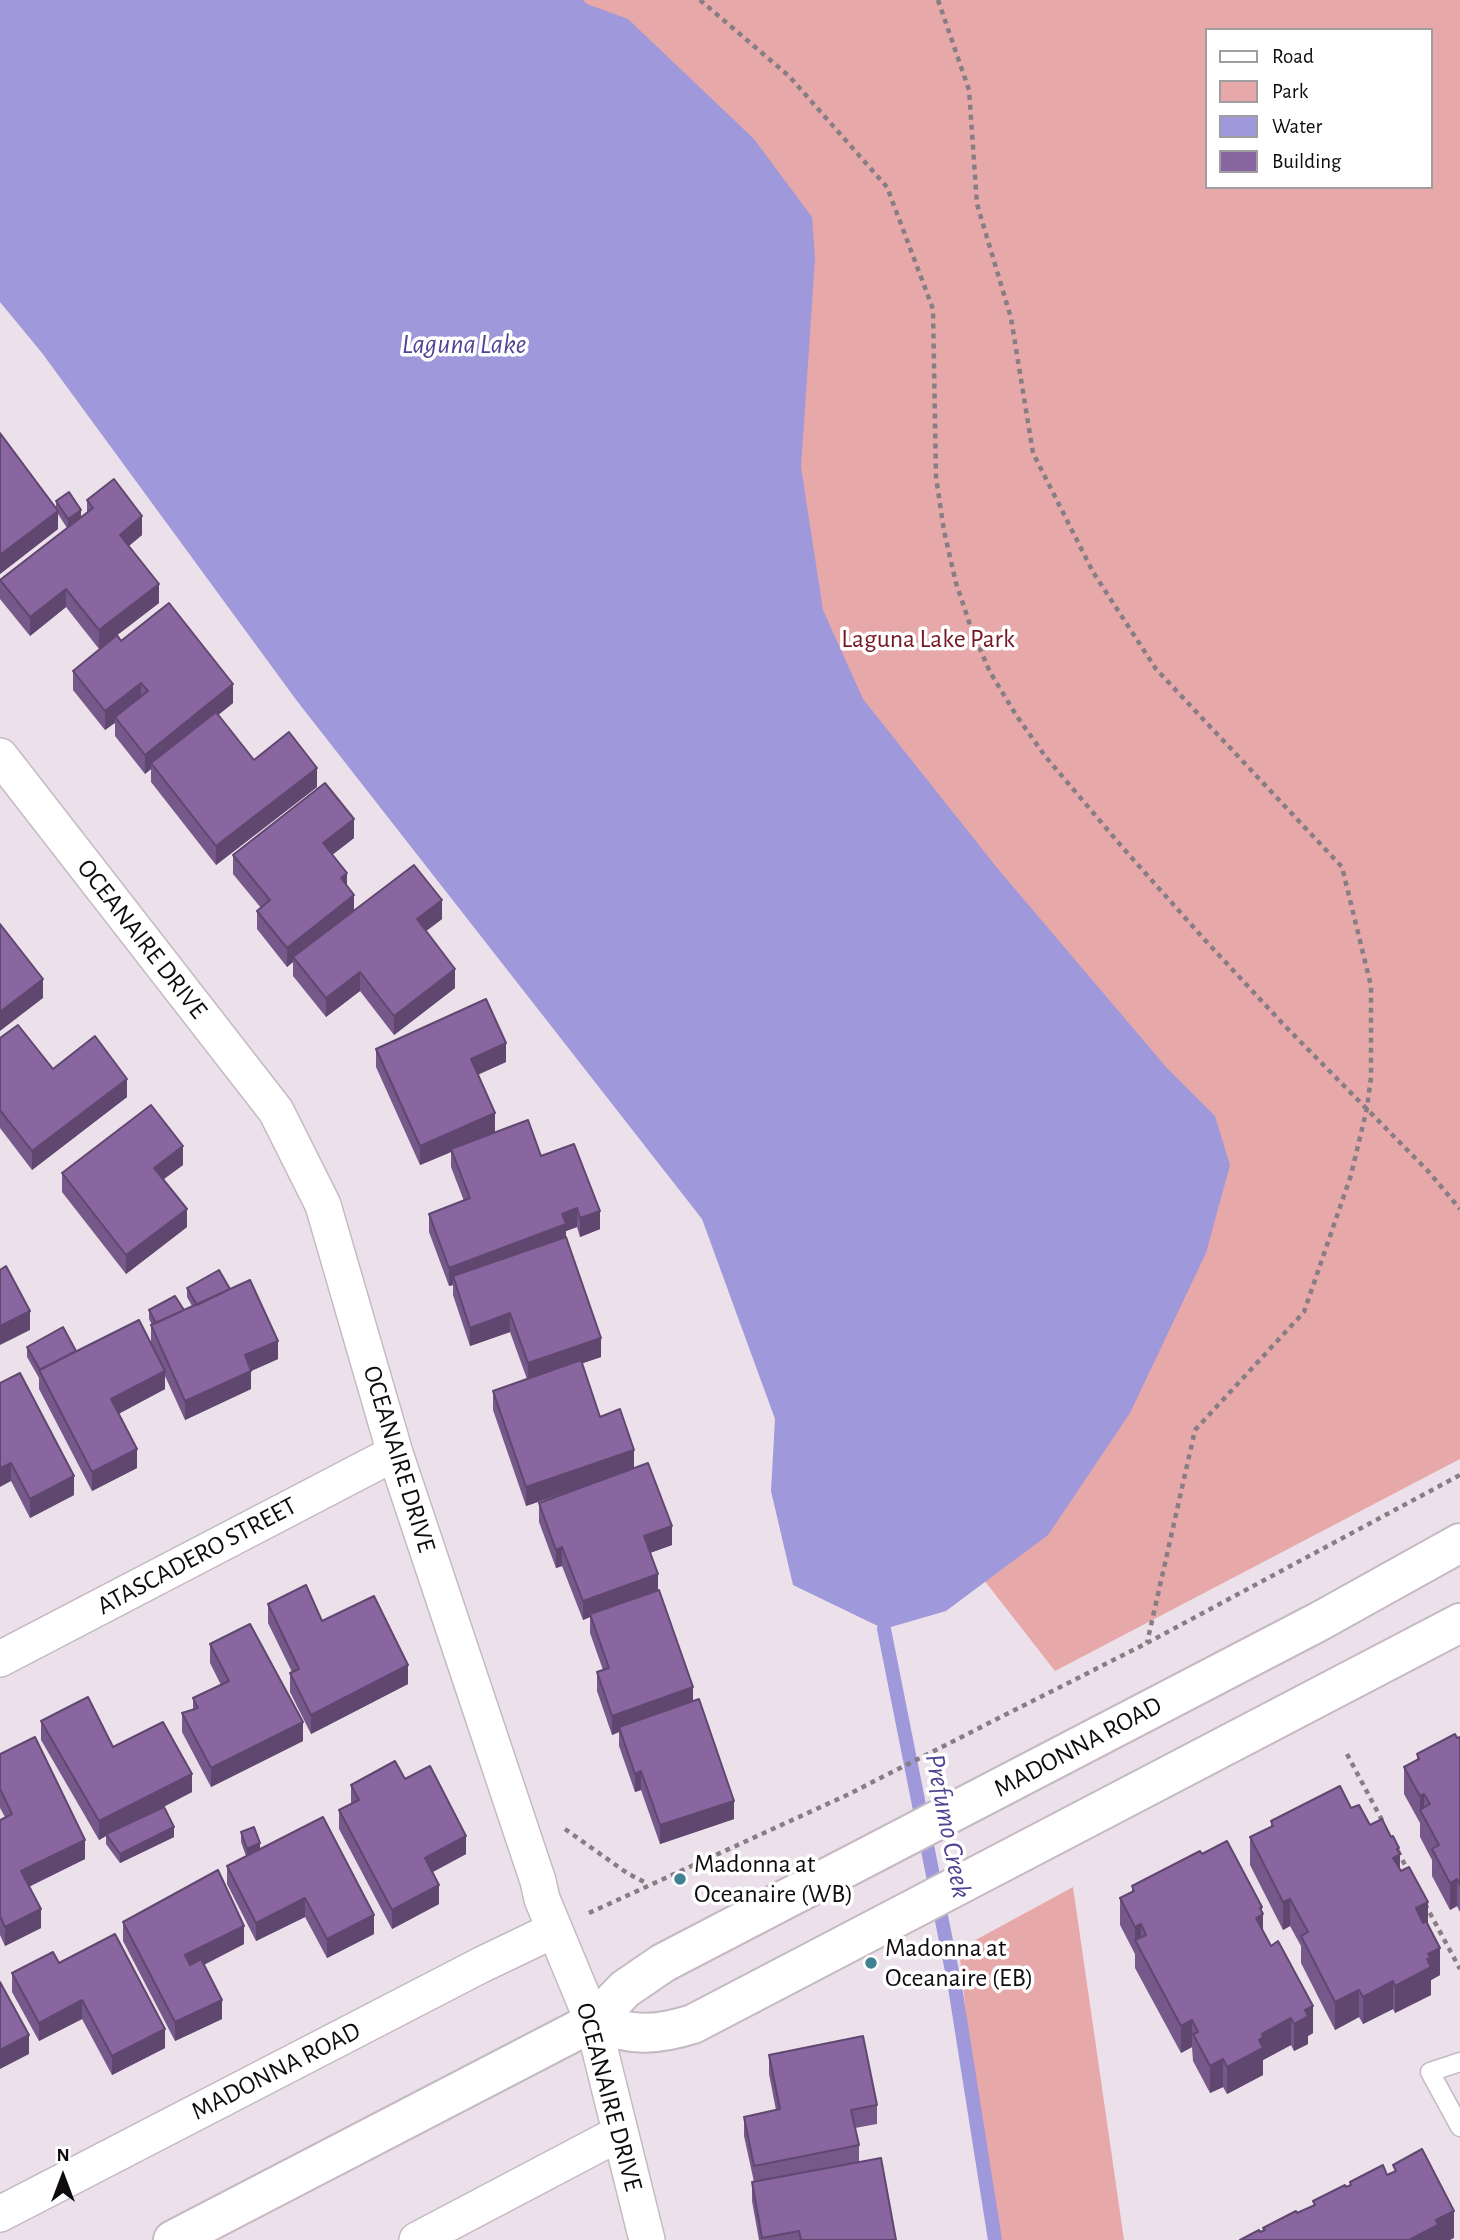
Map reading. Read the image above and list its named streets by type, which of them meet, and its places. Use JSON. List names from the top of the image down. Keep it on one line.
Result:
{"streets":{"main road":["MADONNA ROAD"],"street":["OCEANAIRE DRIVE","ATASCADERO STREET"]},"crossings":[["OCEANAIRE DRIVE","ATASCADERO STREET"],["OCEANAIRE DRIVE","MADONNA ROAD"]],"water":["Laguna Lake","Prefumo Creek"],"parks":["Laguna Lake Park"],"places":["Madonna at Oceanaire (WB)","Madonna at Oceanaire (EB)"],"legend":["Road","Park","Water","Building"],"north":"top"}
